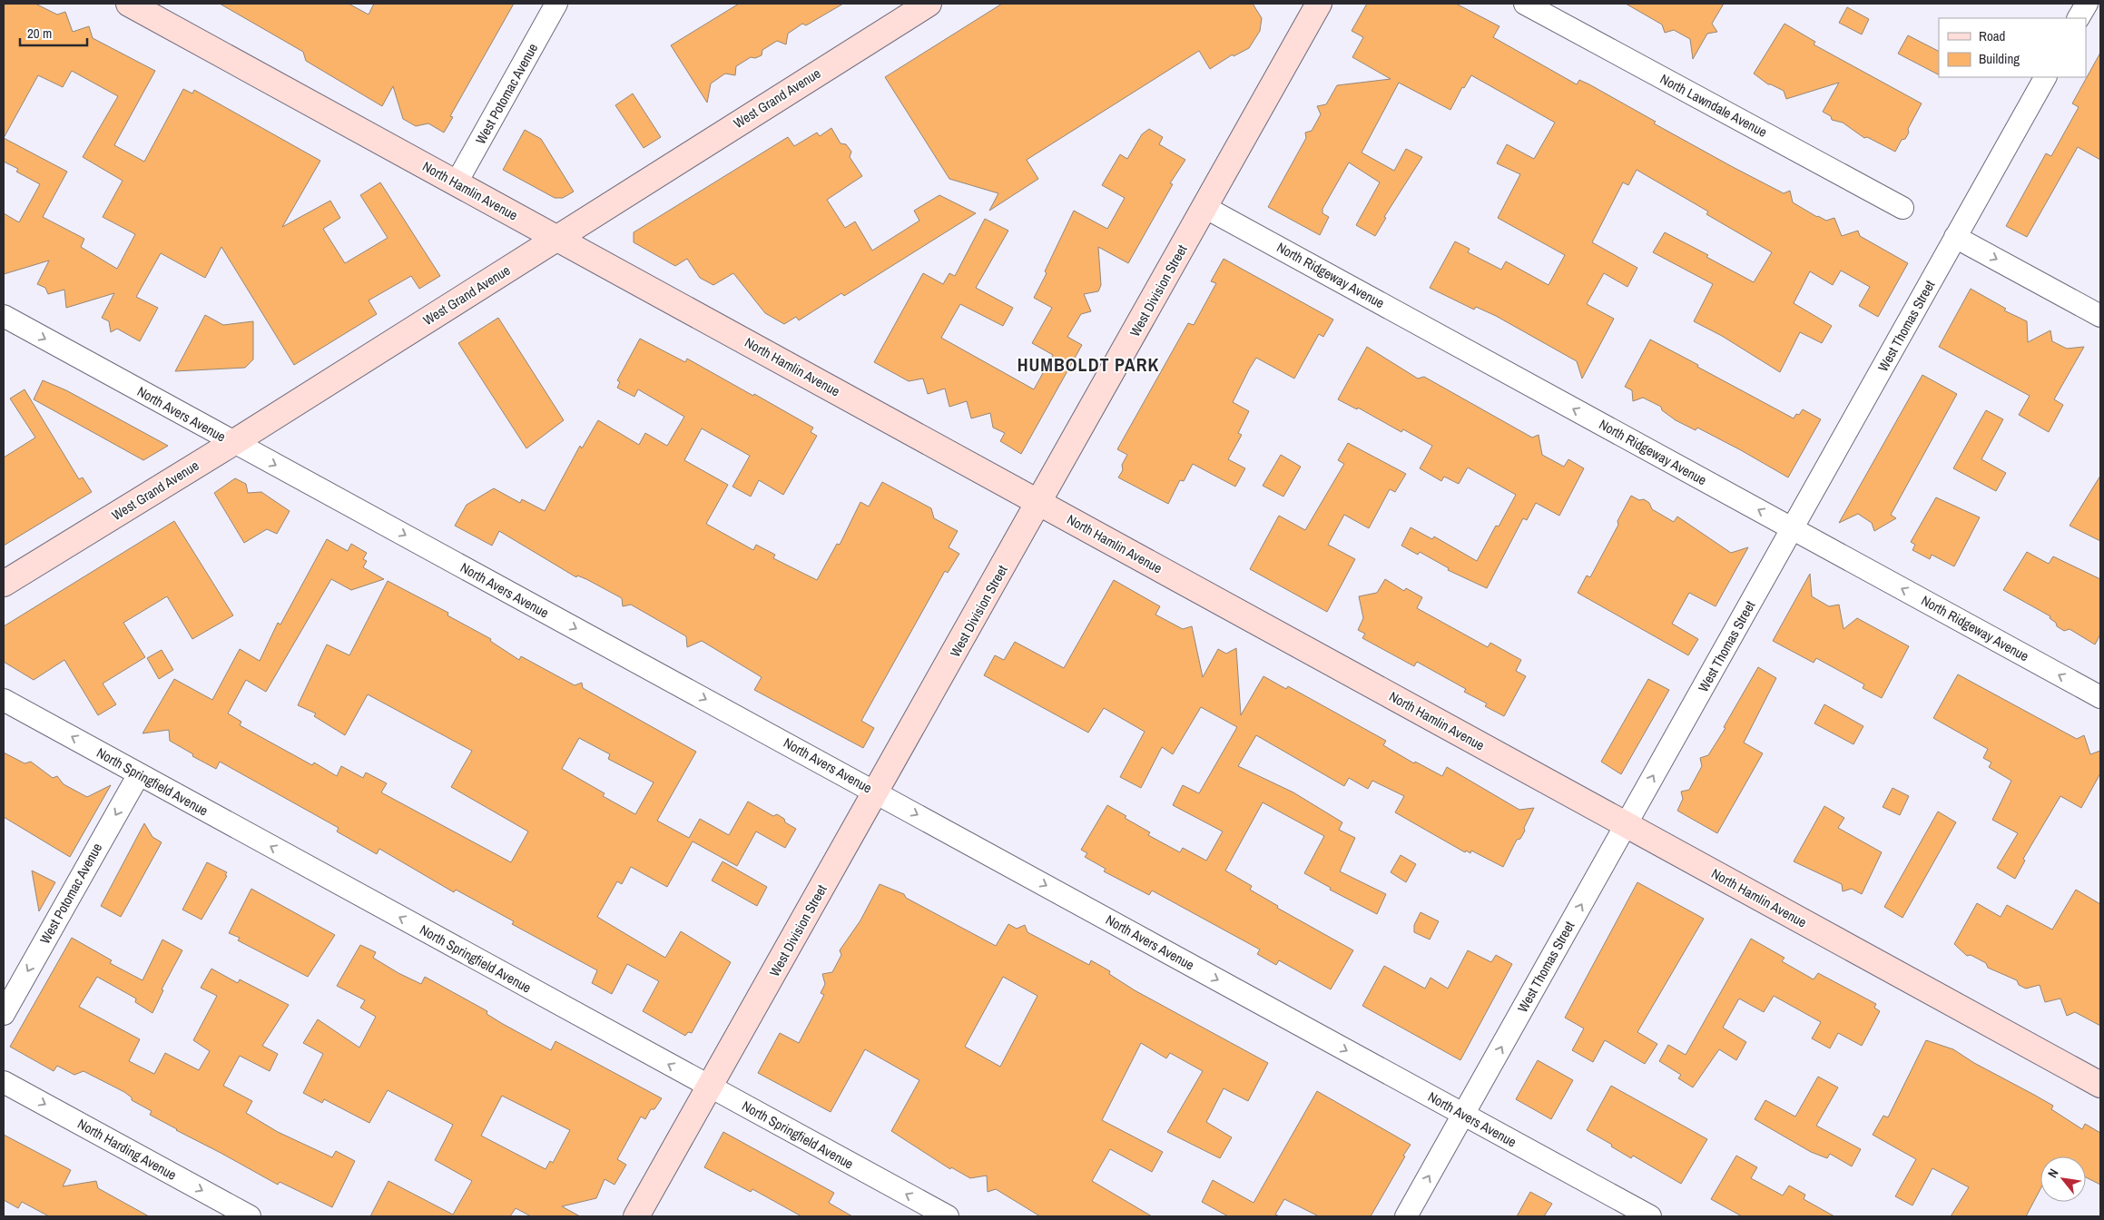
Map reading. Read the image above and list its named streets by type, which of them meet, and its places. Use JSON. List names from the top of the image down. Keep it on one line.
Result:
{"streets":{"main road":["West Grand Avenue","North Hamlin Avenue","West Division Street"],"street":["West Potomac Avenue","North Lawndale Avenue","North Ridgeway Avenue","West Thomas Street","North Avers Avenue","North Springfield Avenue","North Harding Avenue"]},"crossings":[["West Potomac Avenue","North Hamlin Avenue"],["West Potomac Avenue","North Springfield Avenue"],["West Grand Avenue","North Hamlin Avenue"],["West Grand Avenue","North Avers Avenue"],["North Hamlin Avenue","West Division Street"],["North Hamlin Avenue","West Thomas Street"],["North Ridgeway Avenue","West Division Street"],["North Ridgeway Avenue","West Thomas Street"],["West Division Street","North Avers Avenue"],["West Division Street","North Springfield Avenue"],["West Thomas Street","North Avers Avenue"]],"one_way":["West Potomac Avenue","North Ridgeway Avenue","West Thomas Street","North Avers Avenue","North Springfield Avenue","North Harding Avenue"],"districts":["HUMBOLDT PARK"],"legend":["Road","Building"],"scale_bar":"20 m","north":"top left"}
